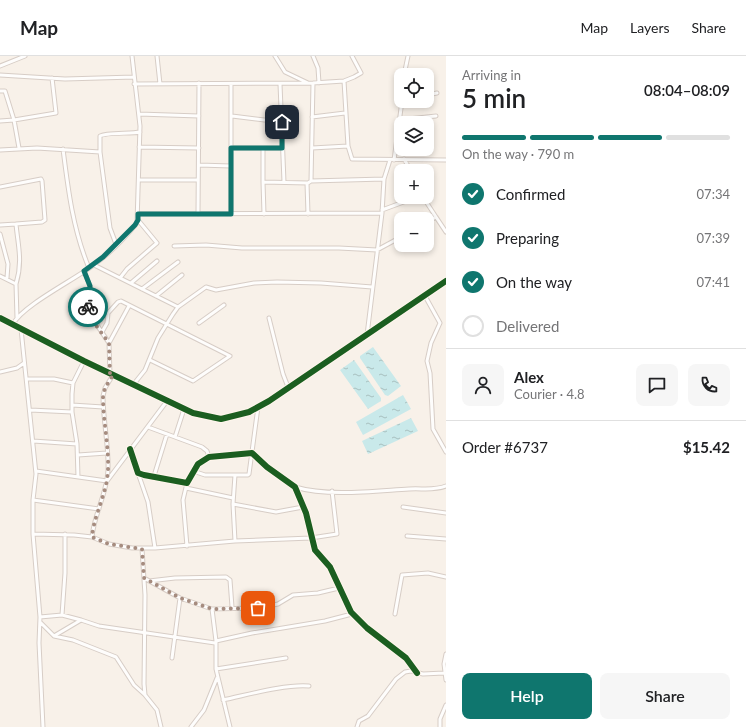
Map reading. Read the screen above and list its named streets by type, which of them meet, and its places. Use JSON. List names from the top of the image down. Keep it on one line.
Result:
{"page":{"header":"Map","nav":["Map","Layers","Share"],"heading":["5 min","Arriving in","08:04–08:09"],"panel":["Alex","Courier · 4.8","Order #6737","$15.42"],"map_buttons":["+","−"],"bar":"On the way · 790 m","list":[["Confirmed","07:34"],["Preparing","07:39"],["On the way","07:41"],"Delivered"],"buttons":["Help","Share"]}}
